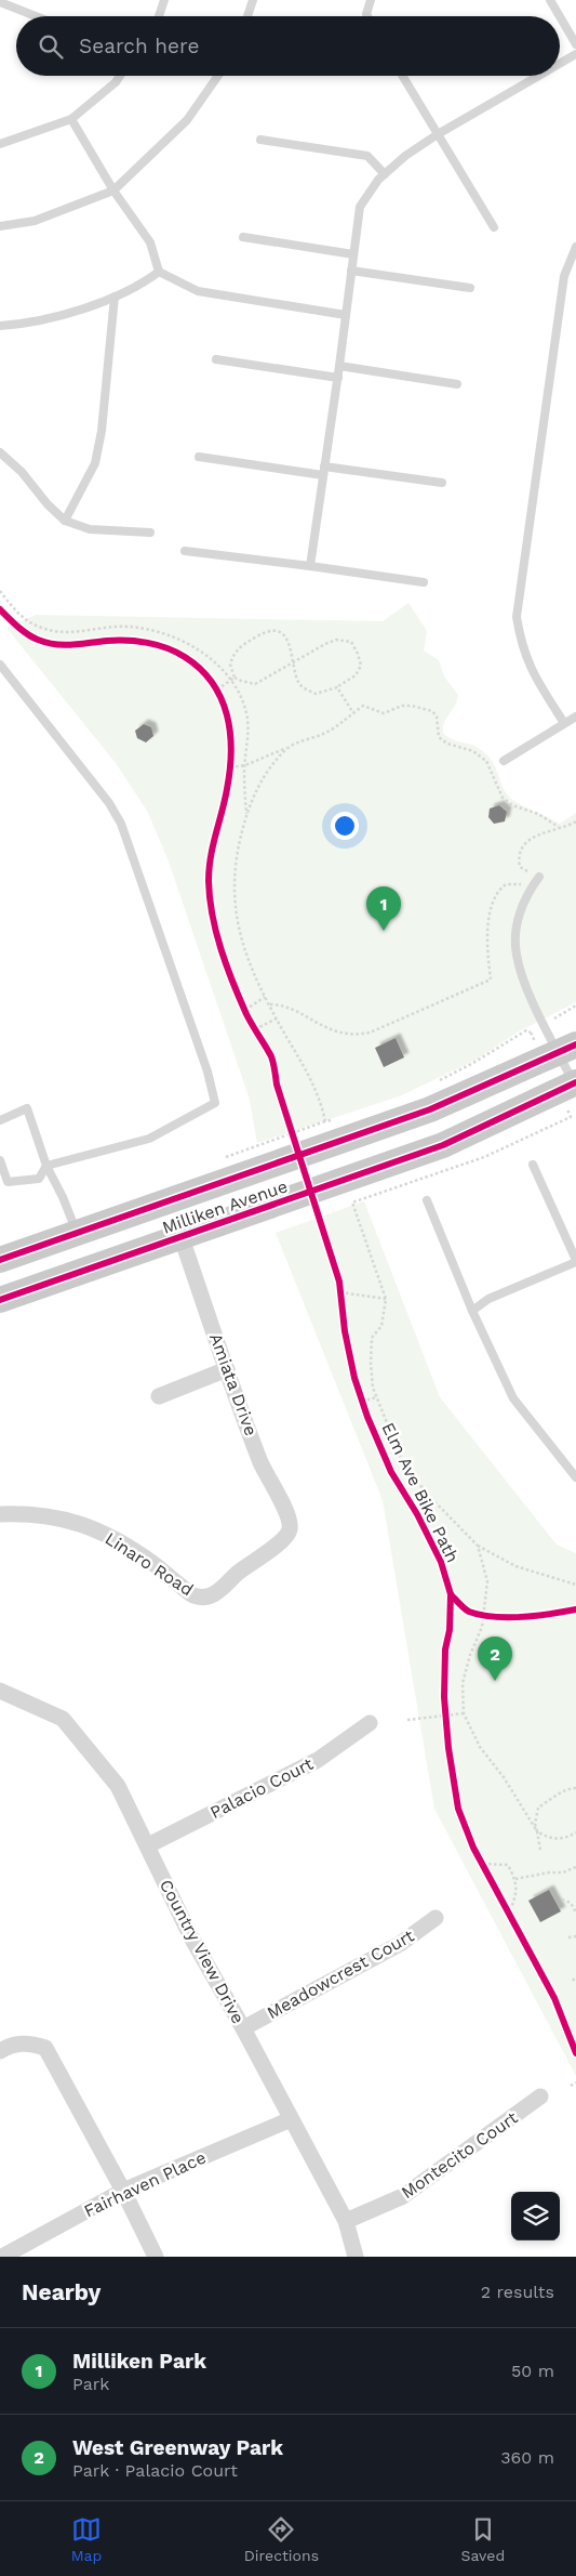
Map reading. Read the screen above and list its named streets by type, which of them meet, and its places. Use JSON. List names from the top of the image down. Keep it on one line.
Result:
{"streets":{"main road":["Milliken Avenue"],"street":["Amiata Drive","Linaro Road","Palacio Court","Country View Drive","Meadowcrest Court","Montecito Court","Fairhaven Place"],"cycle path":["Elm Ave Bike Path"]},"crossings":[["Milliken Avenue","Amiata Drive"],["Amiata Drive","Linaro Road"],["Palacio Court","Country View Drive"],["Country View Drive","Meadowcrest Court"],["Country View Drive","Montecito Court"],["Country View Drive","Fairhaven Place"]],"page":{"search":"Search here","pins":["1","2"],"heading":["Nearby","2 results"],"list":[{"mark":"1","name":"Milliken Park","note":"Park","value":"50 m"},{"mark":"2","name":"West Greenway Park","note":"Park · Palacio Court","value":"360 m"}],"nav":["Map","Directions","Saved"]}}
